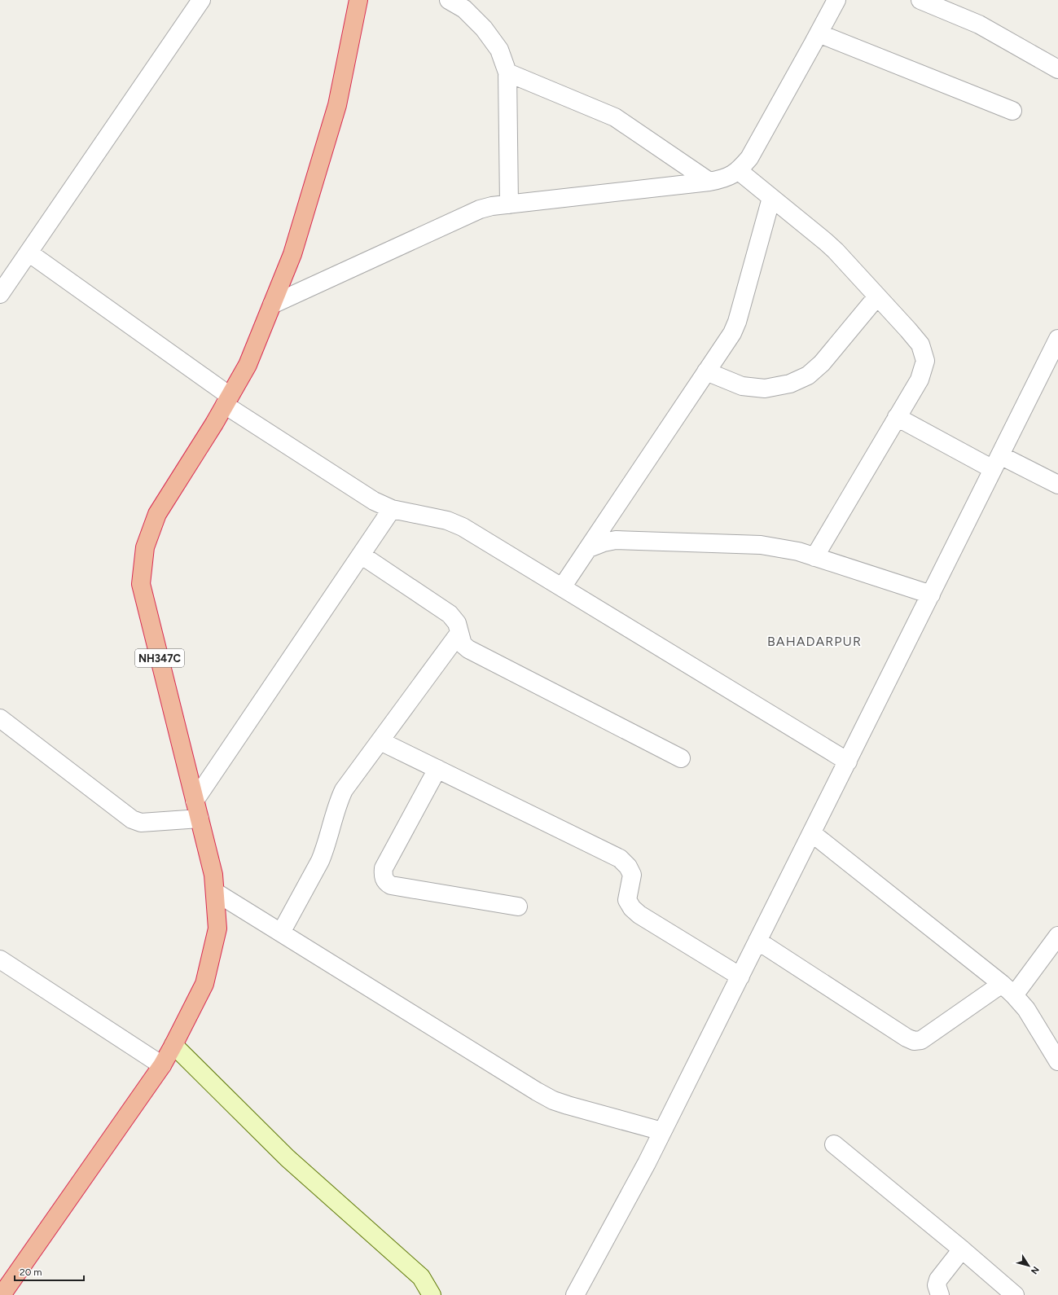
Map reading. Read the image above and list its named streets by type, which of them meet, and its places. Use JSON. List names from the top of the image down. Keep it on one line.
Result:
{"streets":{"highway":["NH347C"]},"districts":["BAHADARPUR"],"scale_bar":"20 m","north":"bottom right"}
